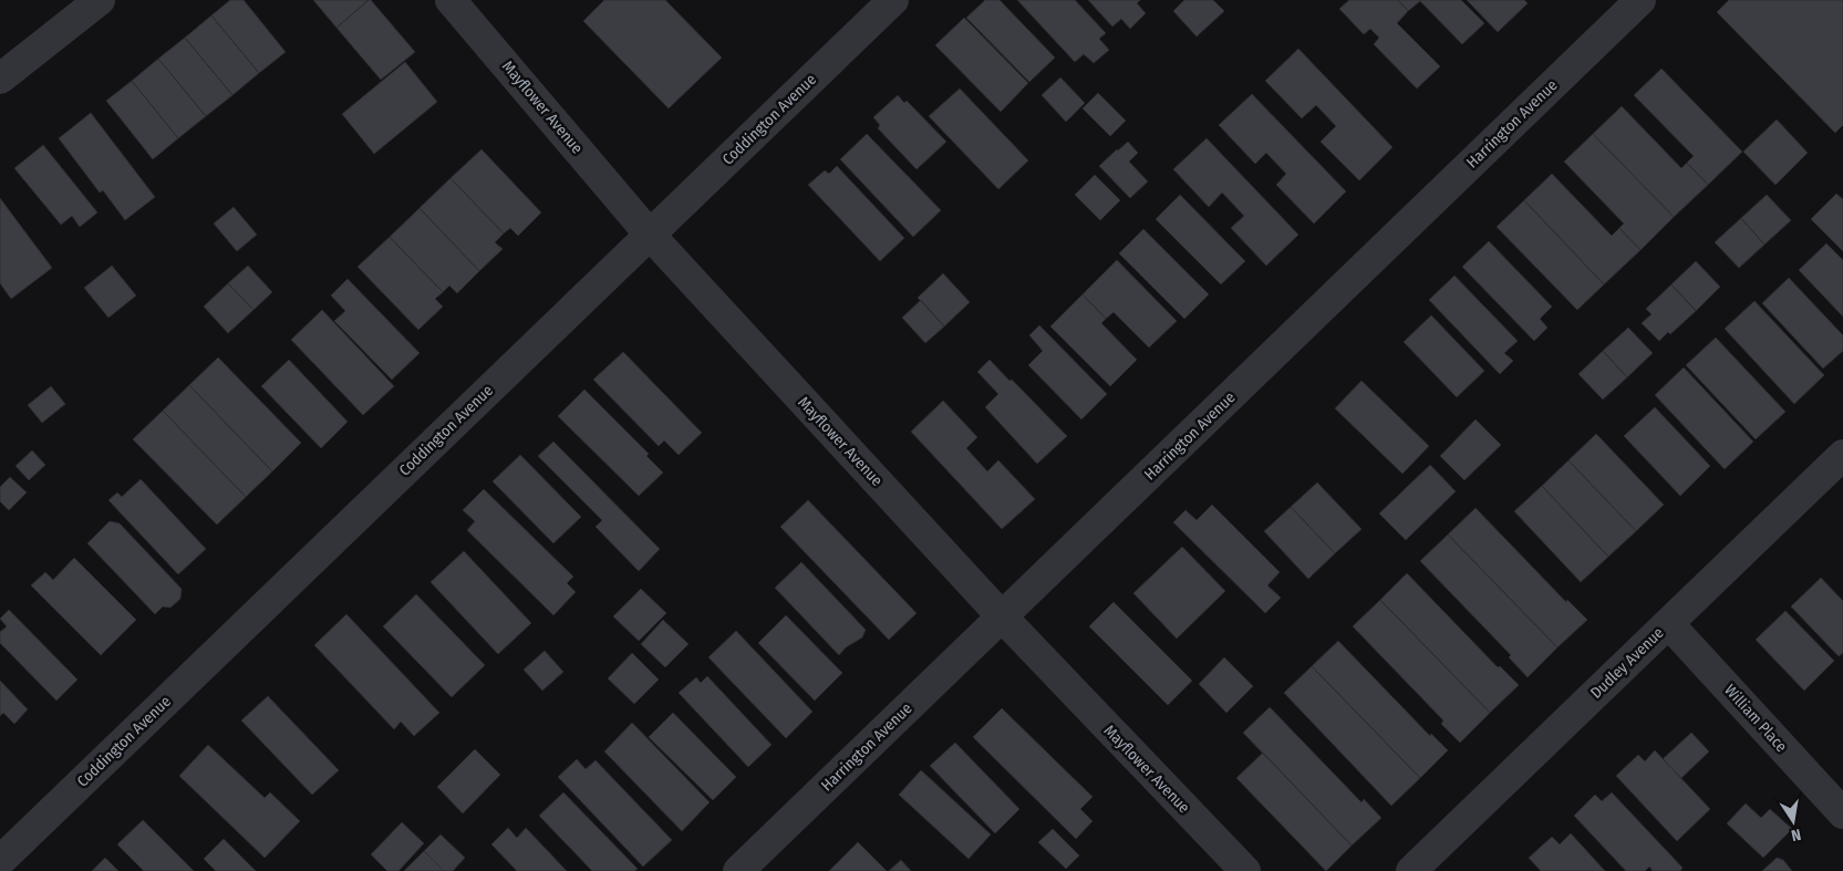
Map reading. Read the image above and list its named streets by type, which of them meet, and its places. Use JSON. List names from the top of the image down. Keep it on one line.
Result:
{"streets":{"street":["Mayflower Avenue","Coddington Avenue","Harrington Avenue","Dudley Avenue","William Place"]},"crossings":[["Mayflower Avenue","Coddington Avenue"],["Mayflower Avenue","Harrington Avenue"],["Dudley Avenue","William Place"]],"north":"bottom"}
